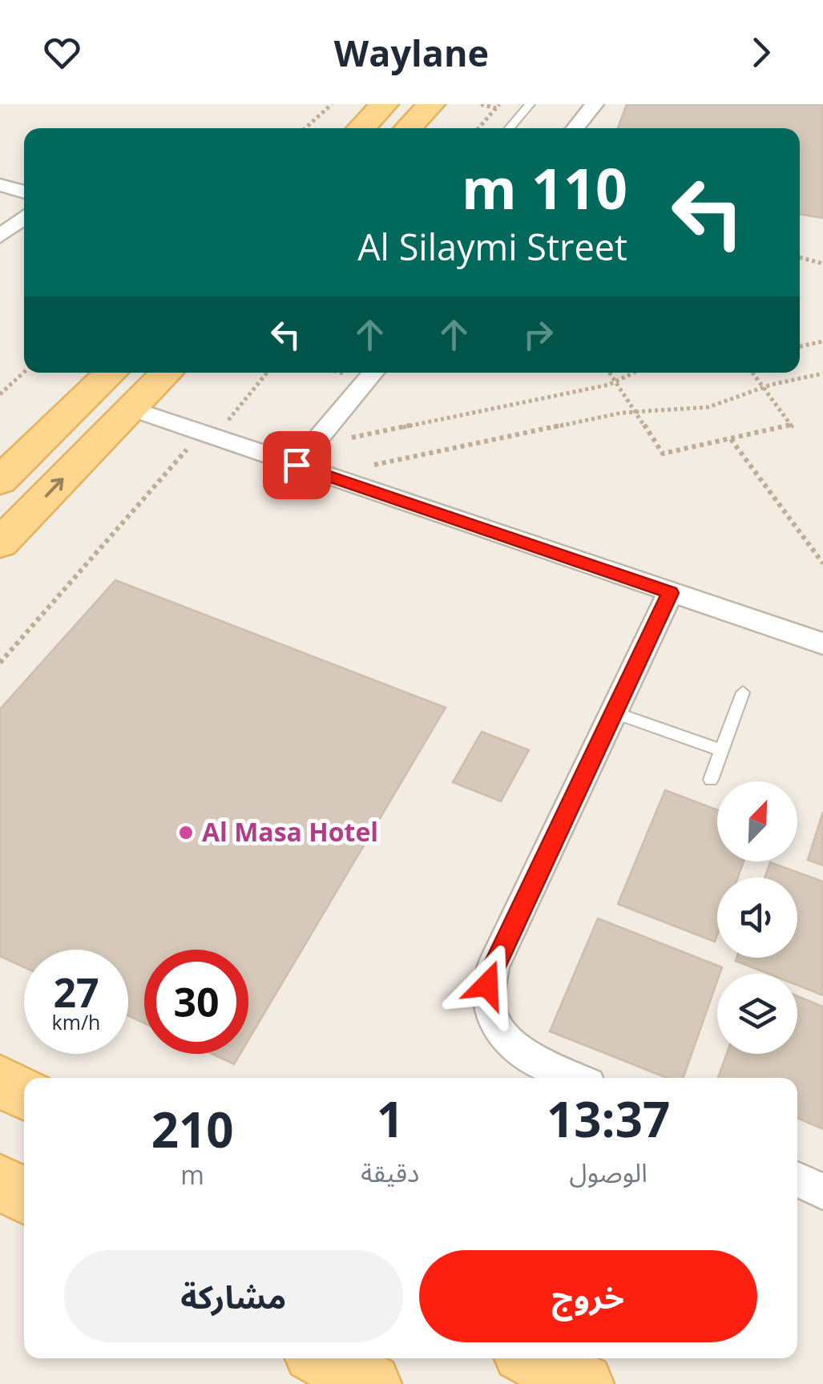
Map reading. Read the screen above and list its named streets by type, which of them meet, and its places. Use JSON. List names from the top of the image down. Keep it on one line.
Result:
{"places":["Al Masa Hotel"],"north":"top right","page":{"header":"Waylane","turn":["110 m","Al Silaymi Street"],"speed":"27 km/h","limit":"30","eta":["13:37","الوصول","1","دقيقة","210","m"],"buttons":["خروج","مشاركة"]}}
